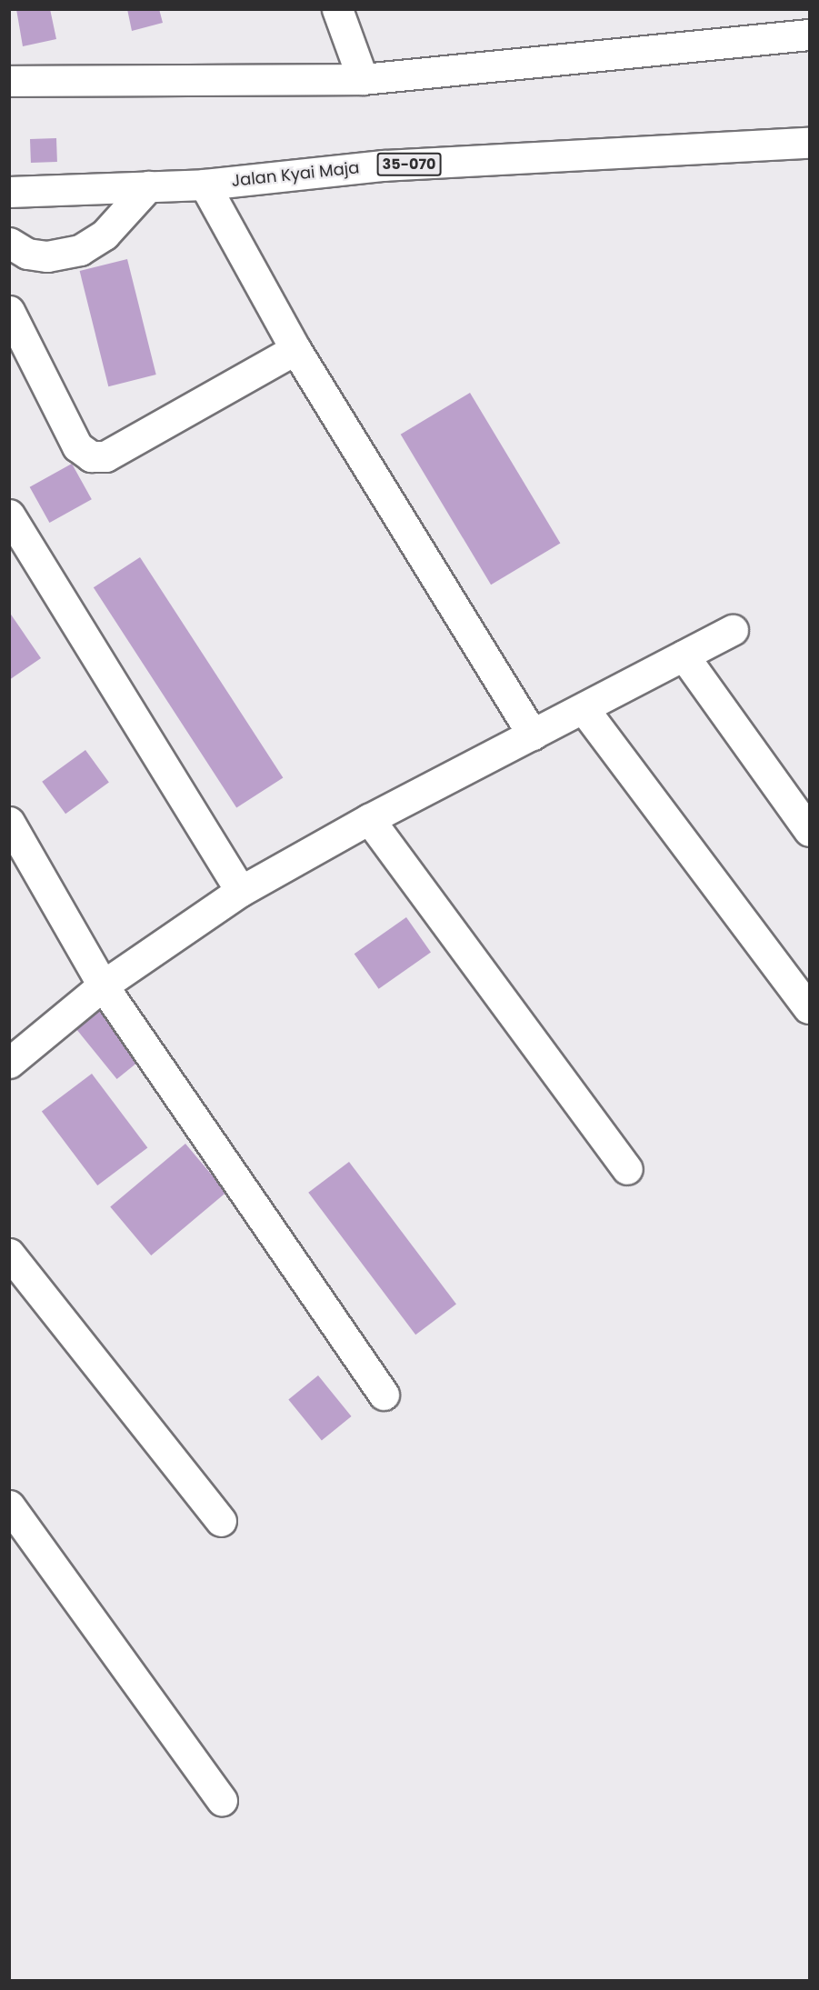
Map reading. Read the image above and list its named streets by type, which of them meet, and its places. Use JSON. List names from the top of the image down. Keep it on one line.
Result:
{"streets":{"street":["35-070","Jalan Kyai Maja"]}}
